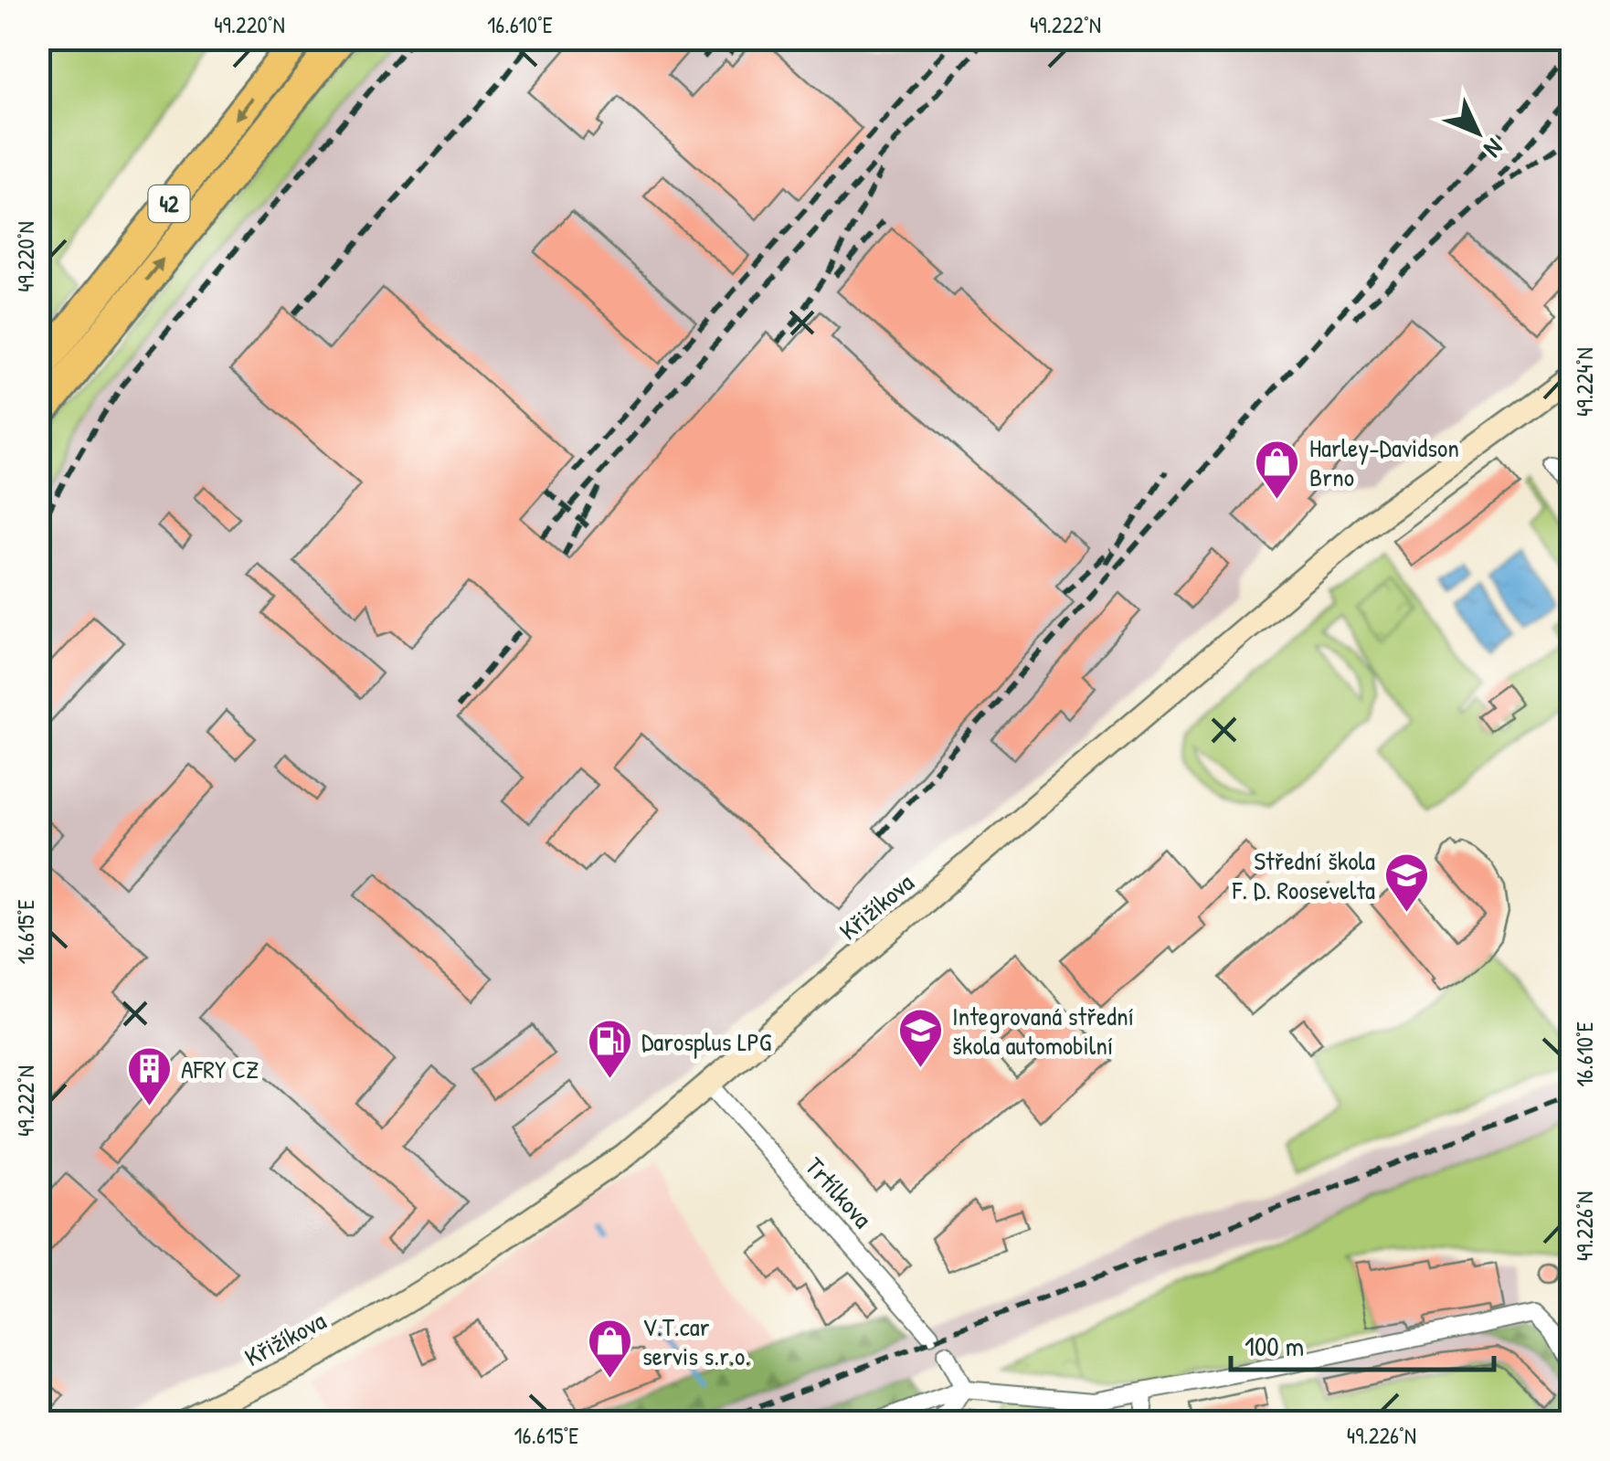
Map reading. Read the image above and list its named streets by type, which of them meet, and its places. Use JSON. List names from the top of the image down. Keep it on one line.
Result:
{"streets":{"highway":["42"],"street":["Křižíkova","Trtílkova"]},"crossings":[["Křižíkova","Trtílkova"]],"places":{"shop":["Harley-Davidson Brno","V.T.car servis s.r.o."],"school or university":["Střední škola F. D. Roosevelta","Integrovaná střední škola automobilní"],"fuel station":["Darosplus LPG"],"building":["AFRY CZ"]},"scale_bar":"100 m","north":"bottom right","coordinates":["49.220°N","16.610°E","49.222°N","49.224°N","16.615°E","49.226°N"]}
